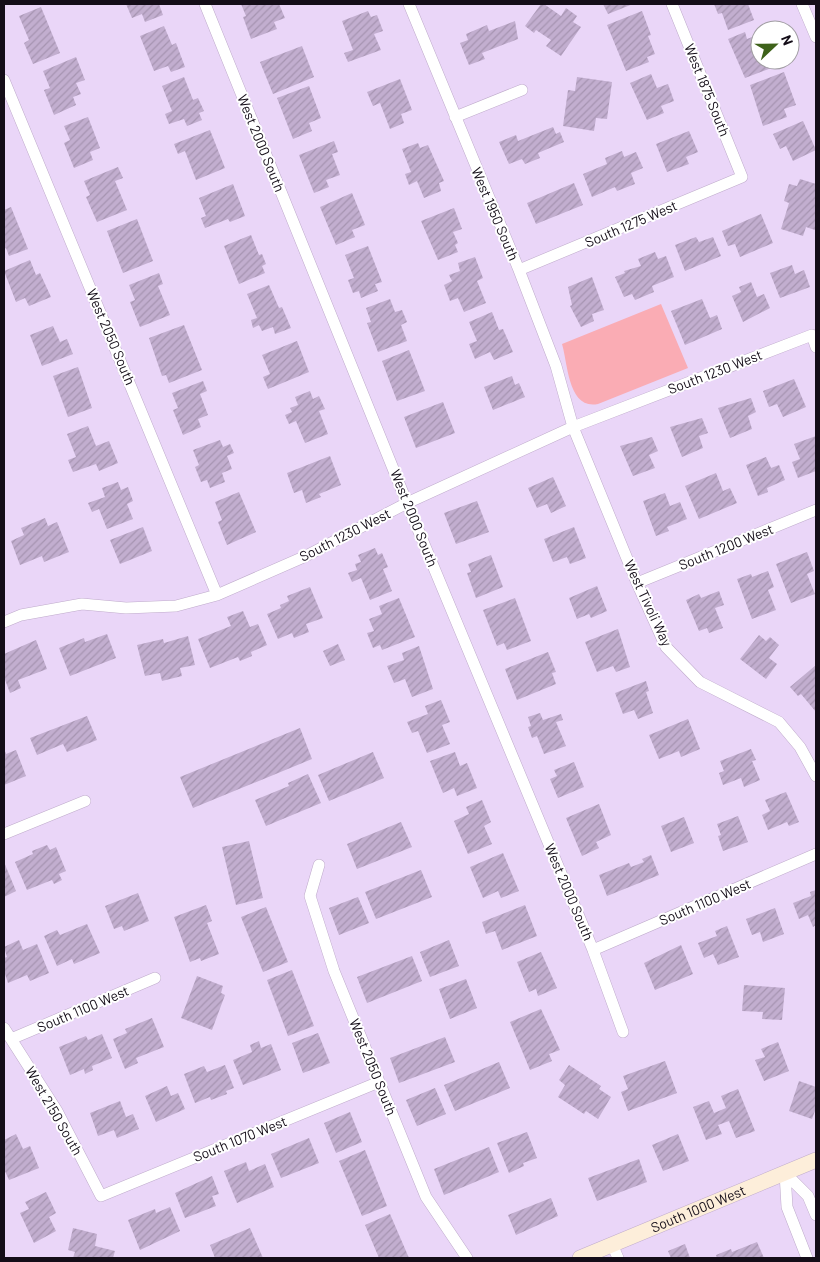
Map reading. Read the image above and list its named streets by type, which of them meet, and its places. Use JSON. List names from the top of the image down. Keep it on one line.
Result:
{"streets":{"main road":["South 1000 West"],"street":["West 1875 South","West 2000 South","West 1950 South","South 1275 West","West 2050 South","South 1230 West","South 1200 West","West Tivoli Way","South 1100 West","West 2150 South","South 1070 West"]},"crossings":[["West 1875 South","South 1275 West"],["West 2000 South","South 1230 West"],["West 2000 South","South 1100 West"],["West 1950 South","South 1275 West"],["West 1950 South","South 1230 West"],["West 1950 South","West Tivoli Way"],["West 2050 South","South 1230 West"],["West 2050 South","South 1070 West"],["South 1230 West","West Tivoli Way"],["South 1200 West","West Tivoli Way"],["South 1100 West","West 2150 South"],["West 2150 South","South 1070 West"]],"north":"right"}
